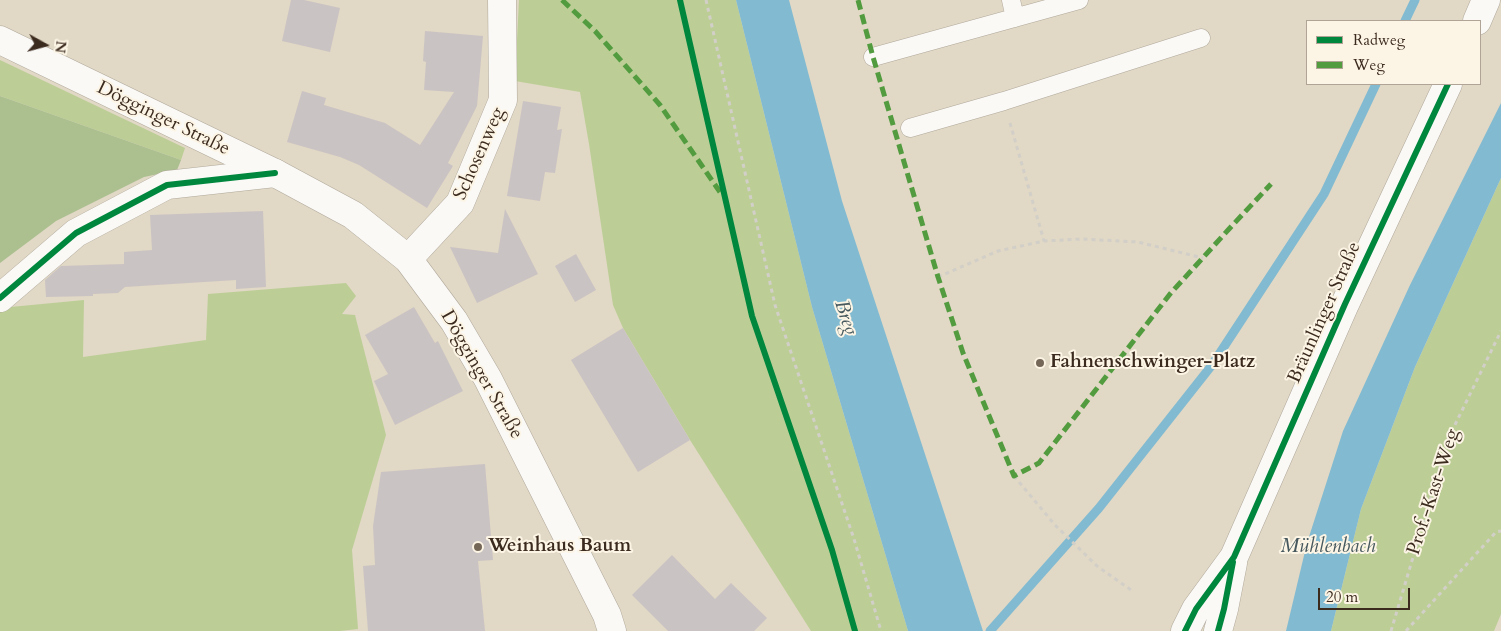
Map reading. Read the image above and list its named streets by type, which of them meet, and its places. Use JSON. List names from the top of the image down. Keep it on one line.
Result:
{"streets":{"main road":["Dögginger Straße","Schosenweg","Bräunlinger Straße"],"path":["Prof.-Kast-Weg"]},"crossings":[["Dögginger Straße","Schosenweg"]],"water":["Breg","Mühlenbach"],"places":["Fahnenschwinger-Platz","Weinhaus Baum"],"legend":["Radweg","Weg"],"scale_bar":"20 m","north":"right"}
